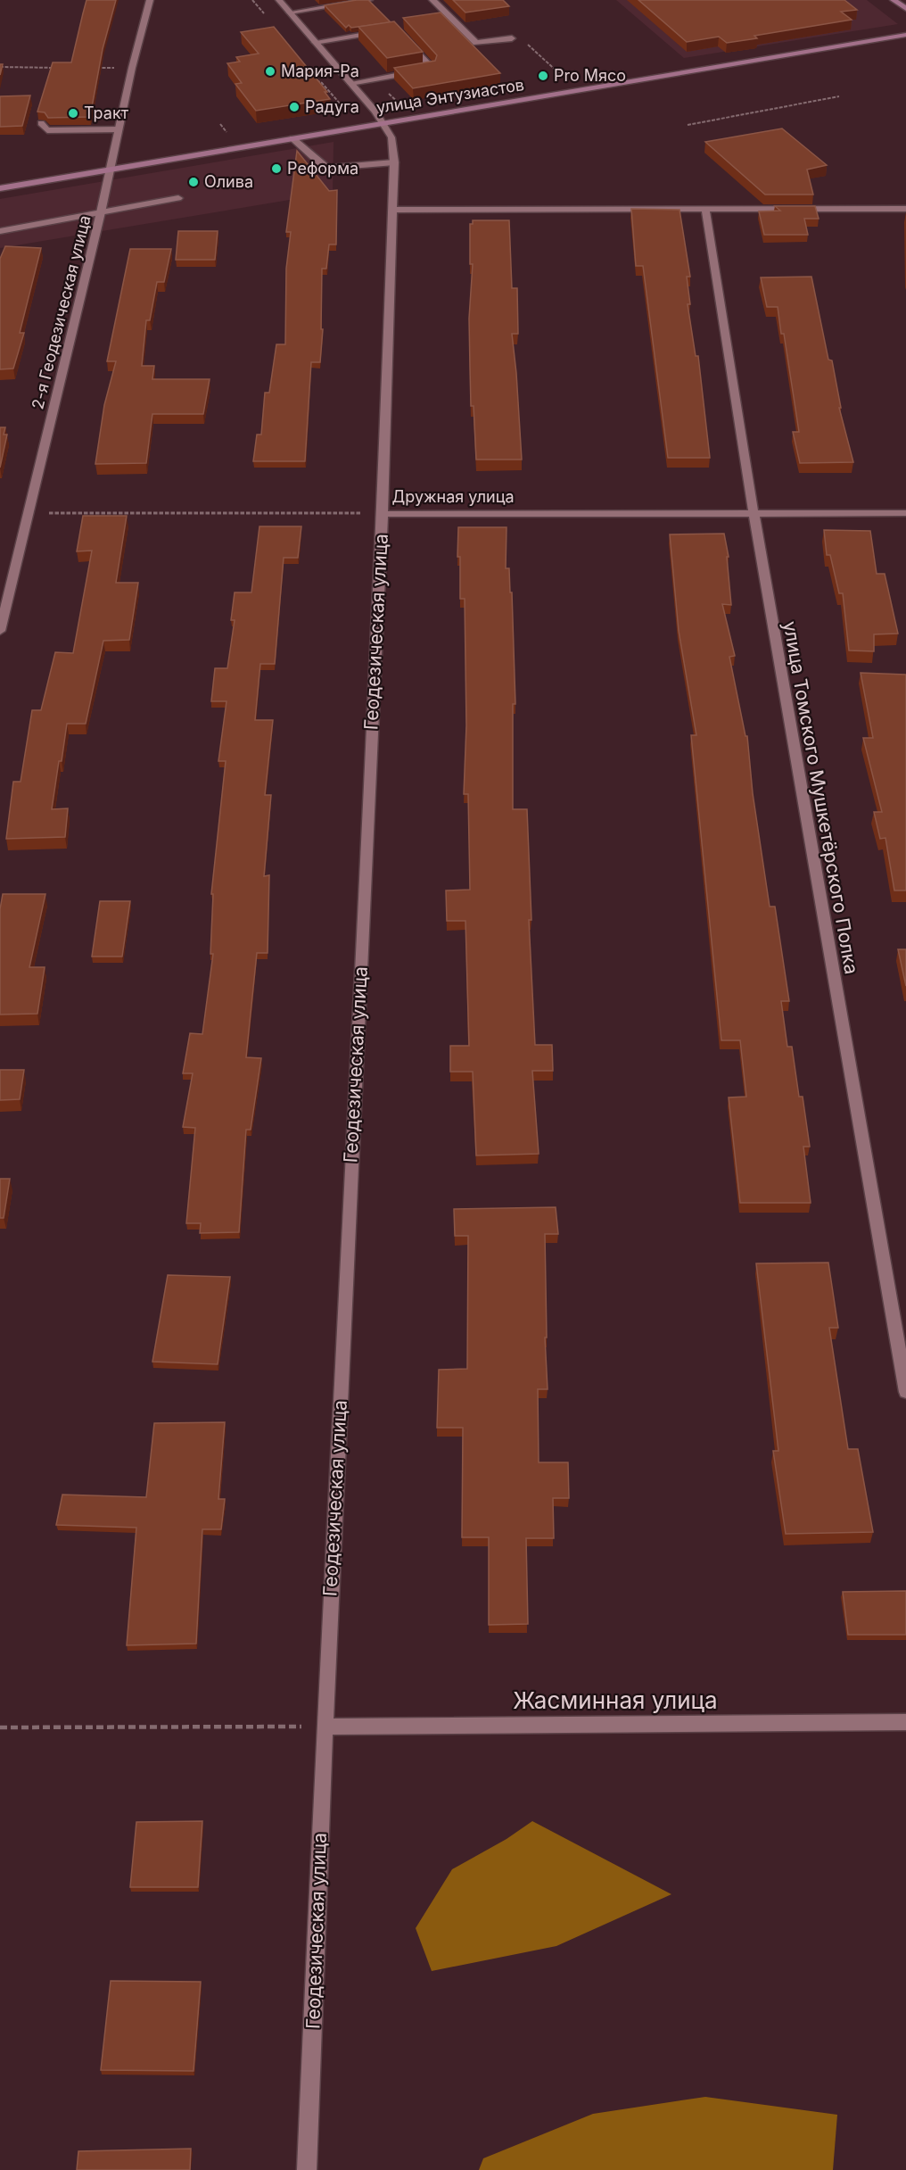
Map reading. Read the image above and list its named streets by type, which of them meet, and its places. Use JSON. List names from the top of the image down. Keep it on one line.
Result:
{"streets":{"street":["улица Энтузиастов","2-я Геодезическая улица","Дружная улица","Геодезическая улица","улица Томского Мушкетёрского Полка","Жасминная улица"]},"crossings":[["улица Энтузиастов","2-я Геодезическая улица"],["улица Энтузиастов","Геодезическая улица"],["2-я Геодезическая улица","Дружная улица"],["Дружная улица","Геодезическая улица"],["Дружная улица","улица Томского Мушкетёрского Полка"],["Геодезическая улица","Жасминная улица"]],"places":["Мария-Ра","Pro Мясо","Радуга","Тракт","Реформа","Олива"]}
